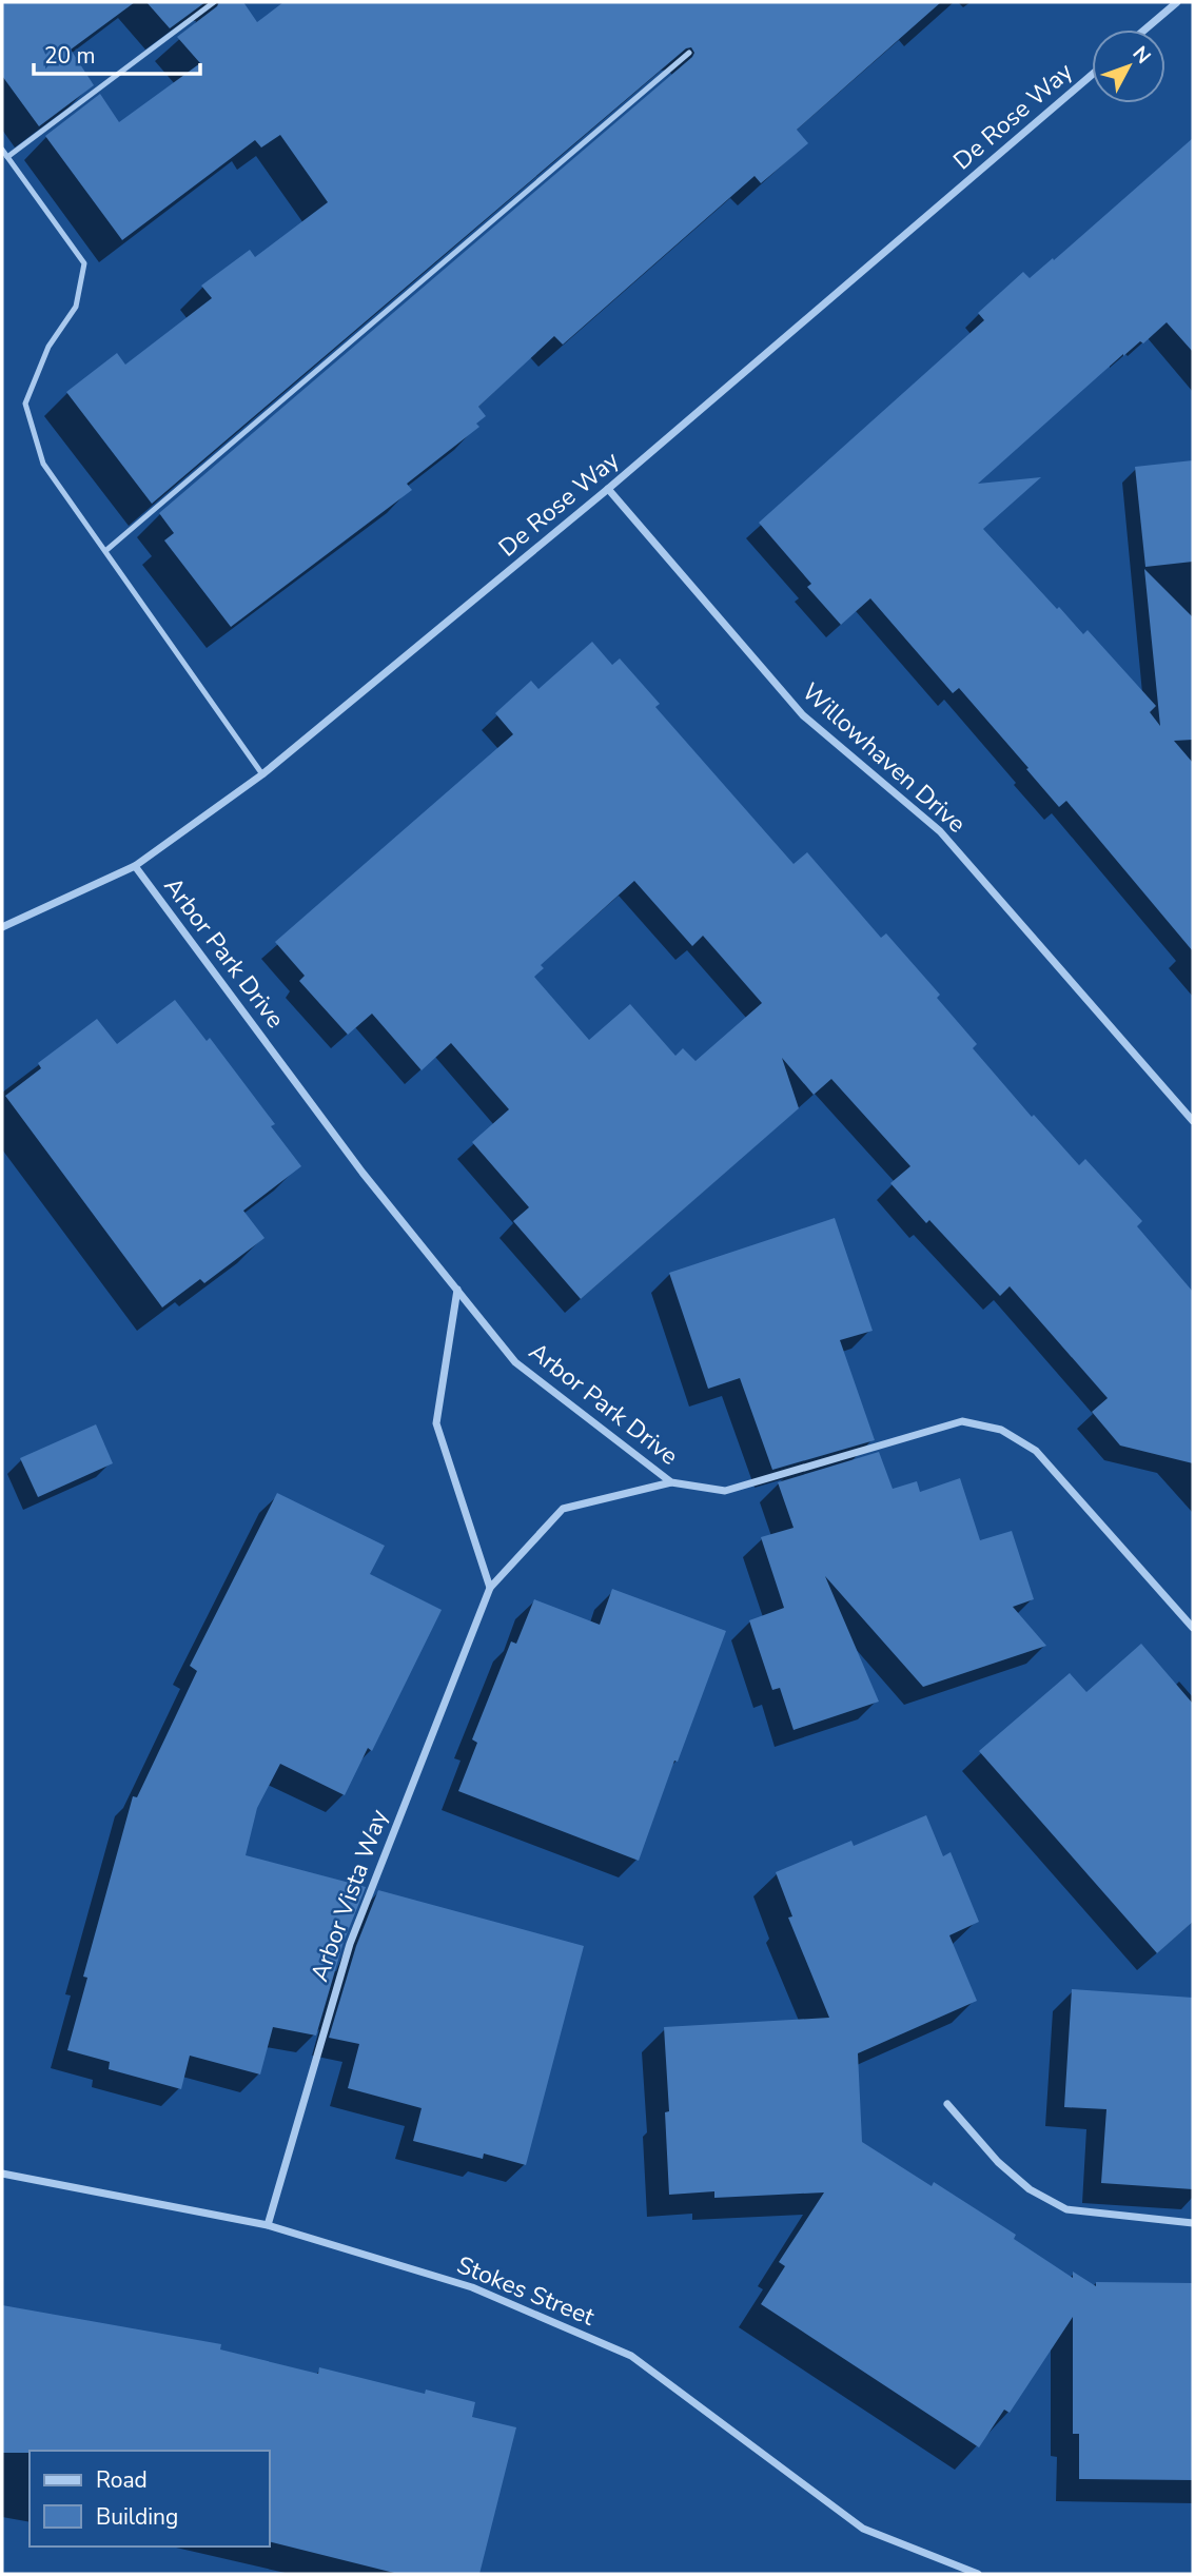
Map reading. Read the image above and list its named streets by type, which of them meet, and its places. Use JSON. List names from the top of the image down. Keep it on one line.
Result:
{"streets":{"street":["De Rose Way","Willowhaven Drive","Arbor Park Drive","Arbor Vista Way","Stokes Street"]},"crossings":[["De Rose Way","Willowhaven Drive"],["De Rose Way","Arbor Park Drive"],["Arbor Park Drive","Arbor Vista Way"],["Arbor Vista Way","Stokes Street"]],"legend":["Road","Building"],"scale_bar":"20 m","north":"top right"}
